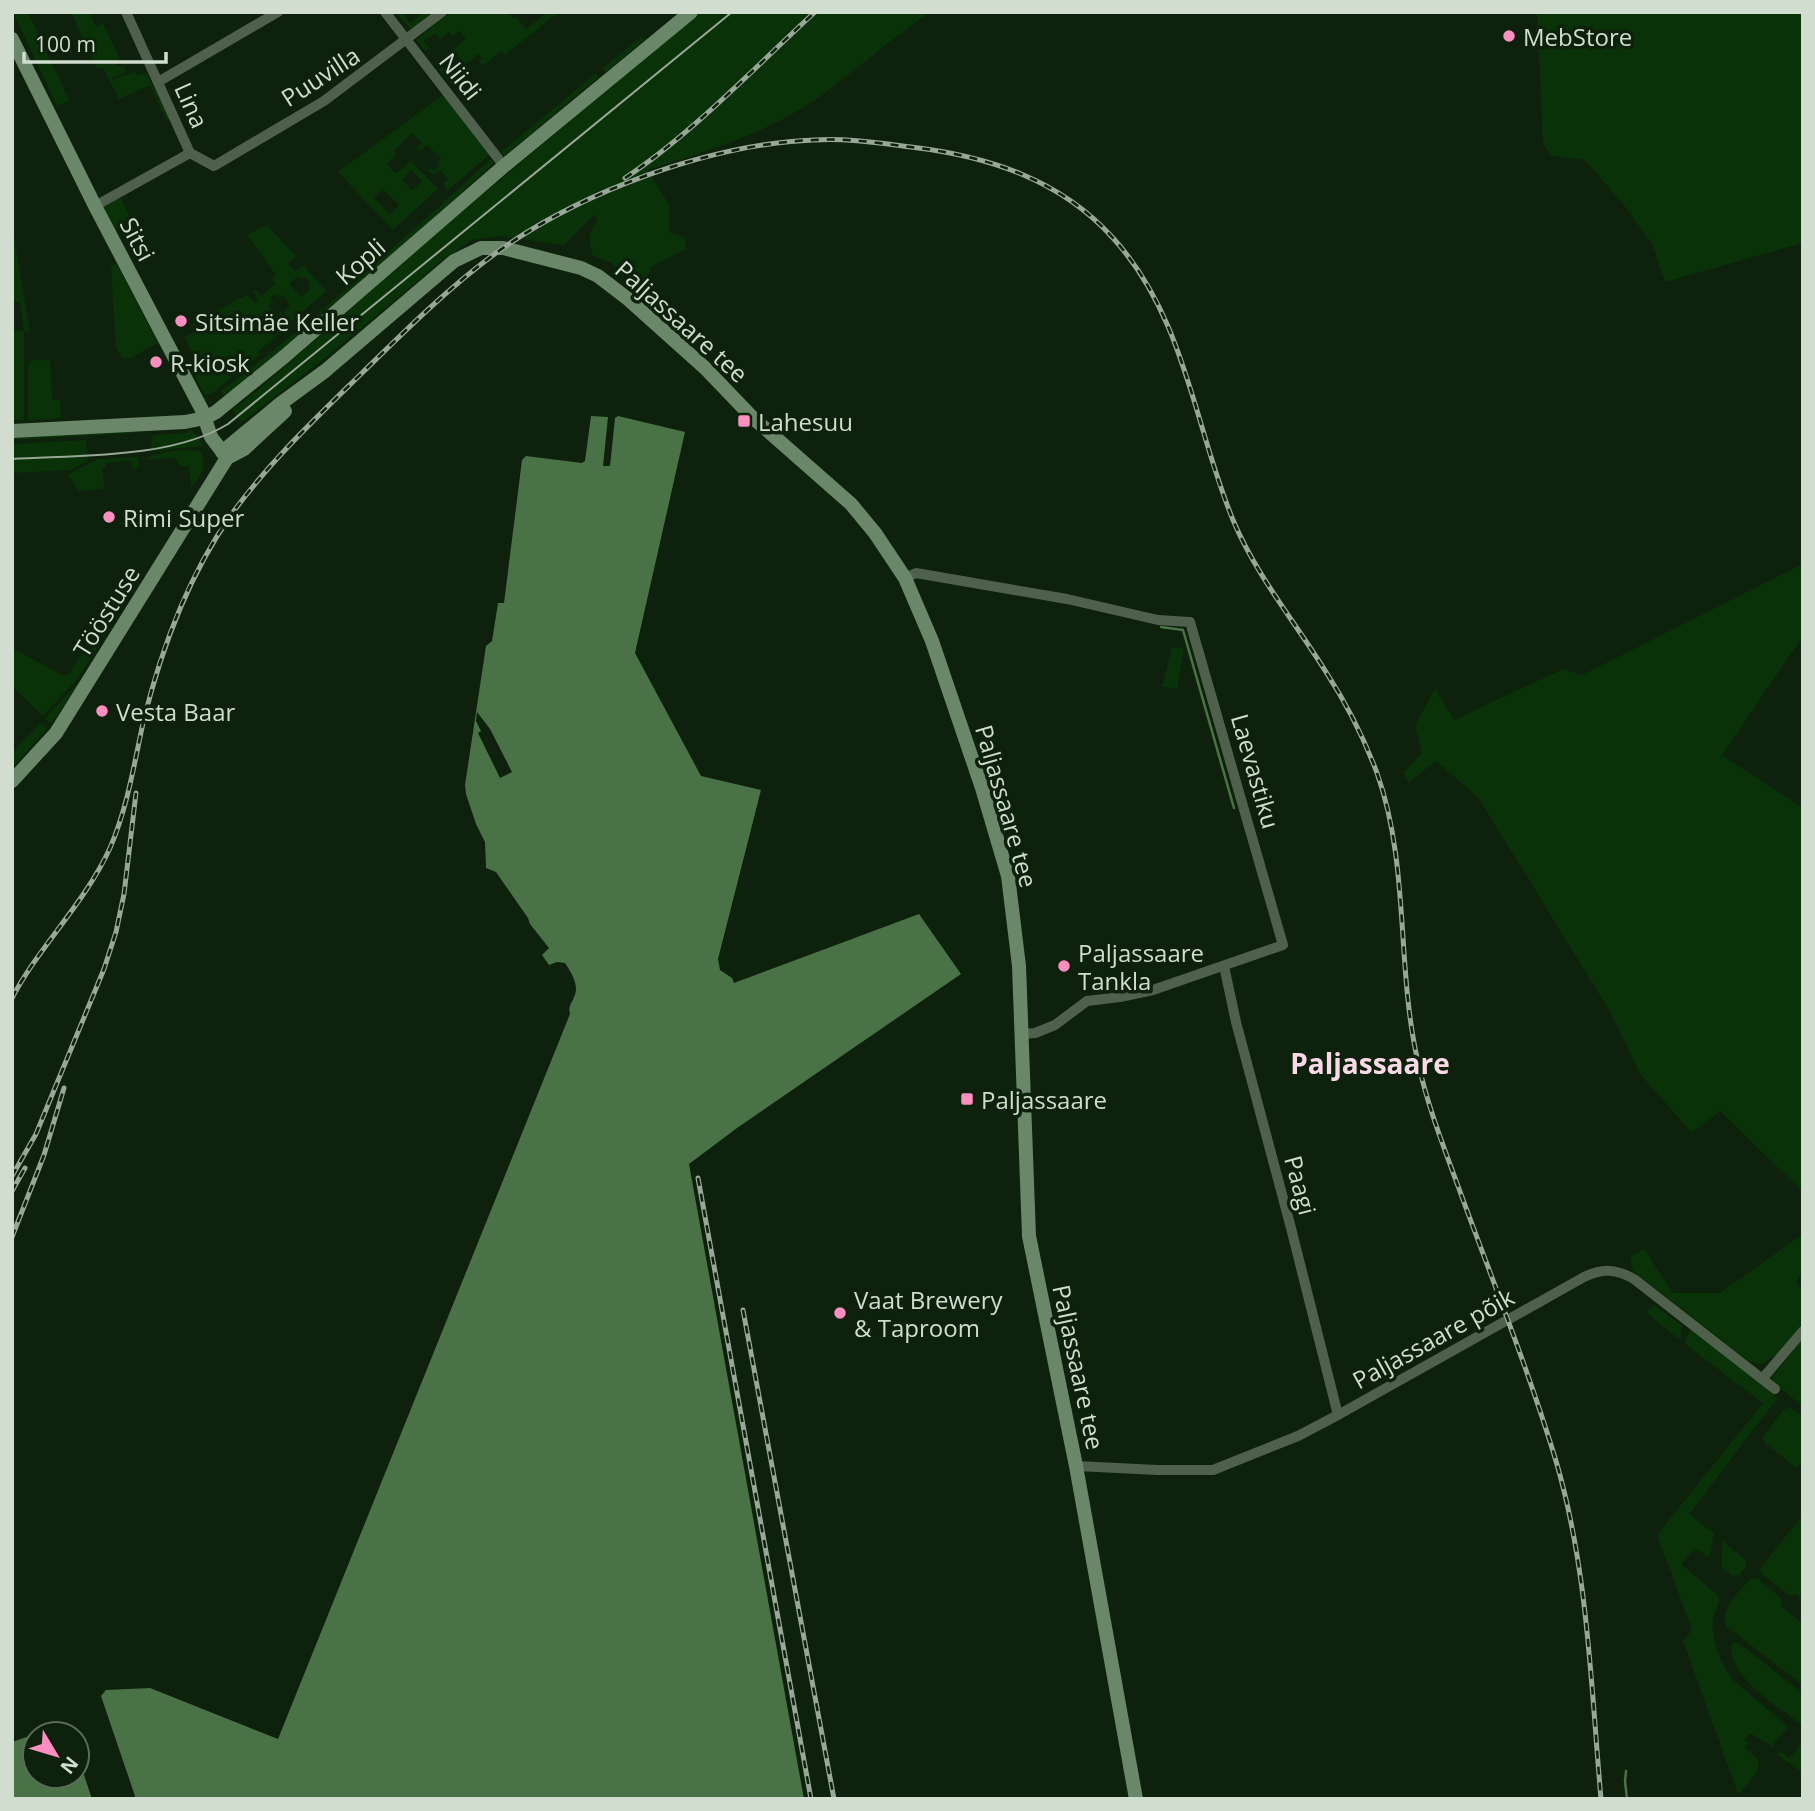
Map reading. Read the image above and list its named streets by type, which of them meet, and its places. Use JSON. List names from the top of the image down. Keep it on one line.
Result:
{"streets":{"street":["Puuvilla","Niidi","Lina","Sitsi","Kopli","Paljassaare tee","Tööstuse","Laevastiku","Paagi","Paljassaare põik"]},"crossings":[["Puuvilla","Niidi"],["Puuvilla","Lina"],["Niidi","Kopli"],["Sitsi","Kopli"],["Sitsi","Paljassaare tee"],["Sitsi","Tööstuse"],["Paljassaare tee","Tööstuse"],["Paljassaare tee","Laevastiku"],["Paljassaare tee","Paljassaare põik"],["Laevastiku","Paagi"],["Paagi","Paljassaare põik"]],"districts":["Paljassaare"],"places":{"other":["MebStore","Sitsimäe Keller","R-kiosk","Rimi Super","Vesta Baar","Paljassaare Tankla","Vaat Brewery & Taproom"],"transit":["Lahesuu","Paljassaare"]},"scale_bar":"100 m","north":"bottom right"}
